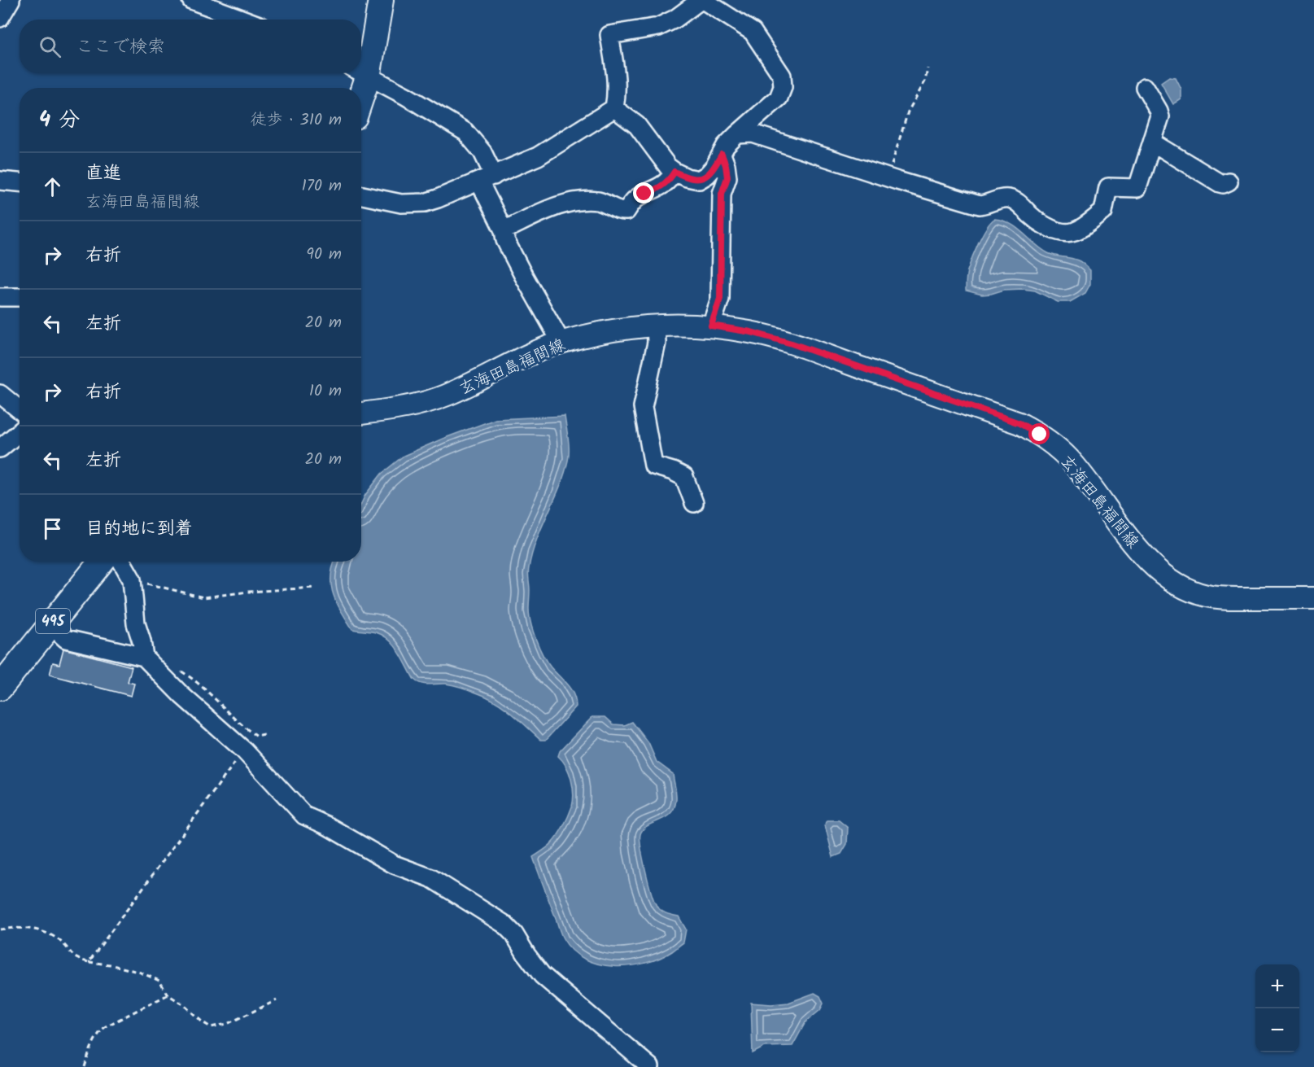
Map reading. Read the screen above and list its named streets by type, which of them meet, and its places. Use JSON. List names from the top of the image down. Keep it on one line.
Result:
{"streets":{"highway":["495"],"main road":["玄海田島福間線"]},"page":{"search":"ここで検索","heading":["4 分","徒歩 · 310 m"],"list":[["直進","玄海田島福間線","170 m"],["右折","90 m"],["左折","20 m"],["右折","10 m"],["左折","20 m"],"目的地に到着"],"map_buttons":["+","−"]}}
